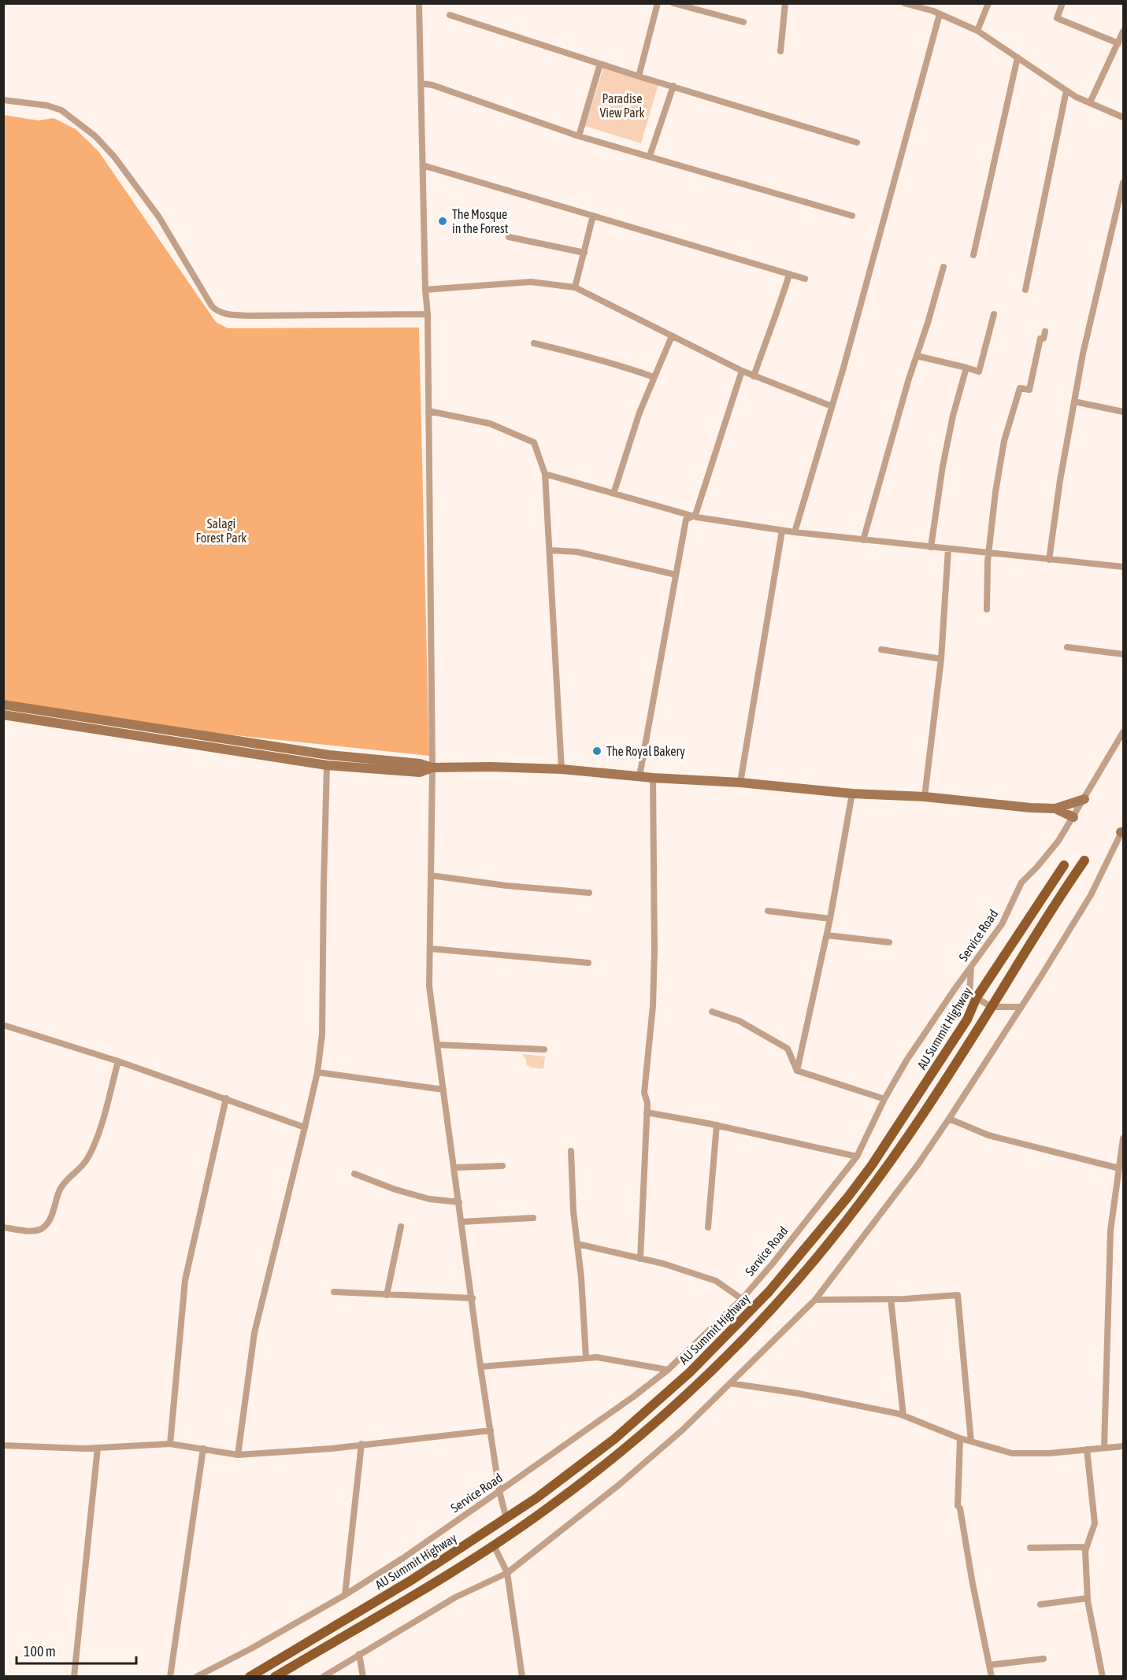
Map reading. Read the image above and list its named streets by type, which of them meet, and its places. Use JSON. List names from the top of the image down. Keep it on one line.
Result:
{"streets":{"main road":["AU Summit Highway"],"street":["Service Road"]},"parks":["Paradise View Park","Salagi Forest Park"],"places":["The Mosque in the Forest","The Royal Bakery"],"scale_bar":"100 m"}
